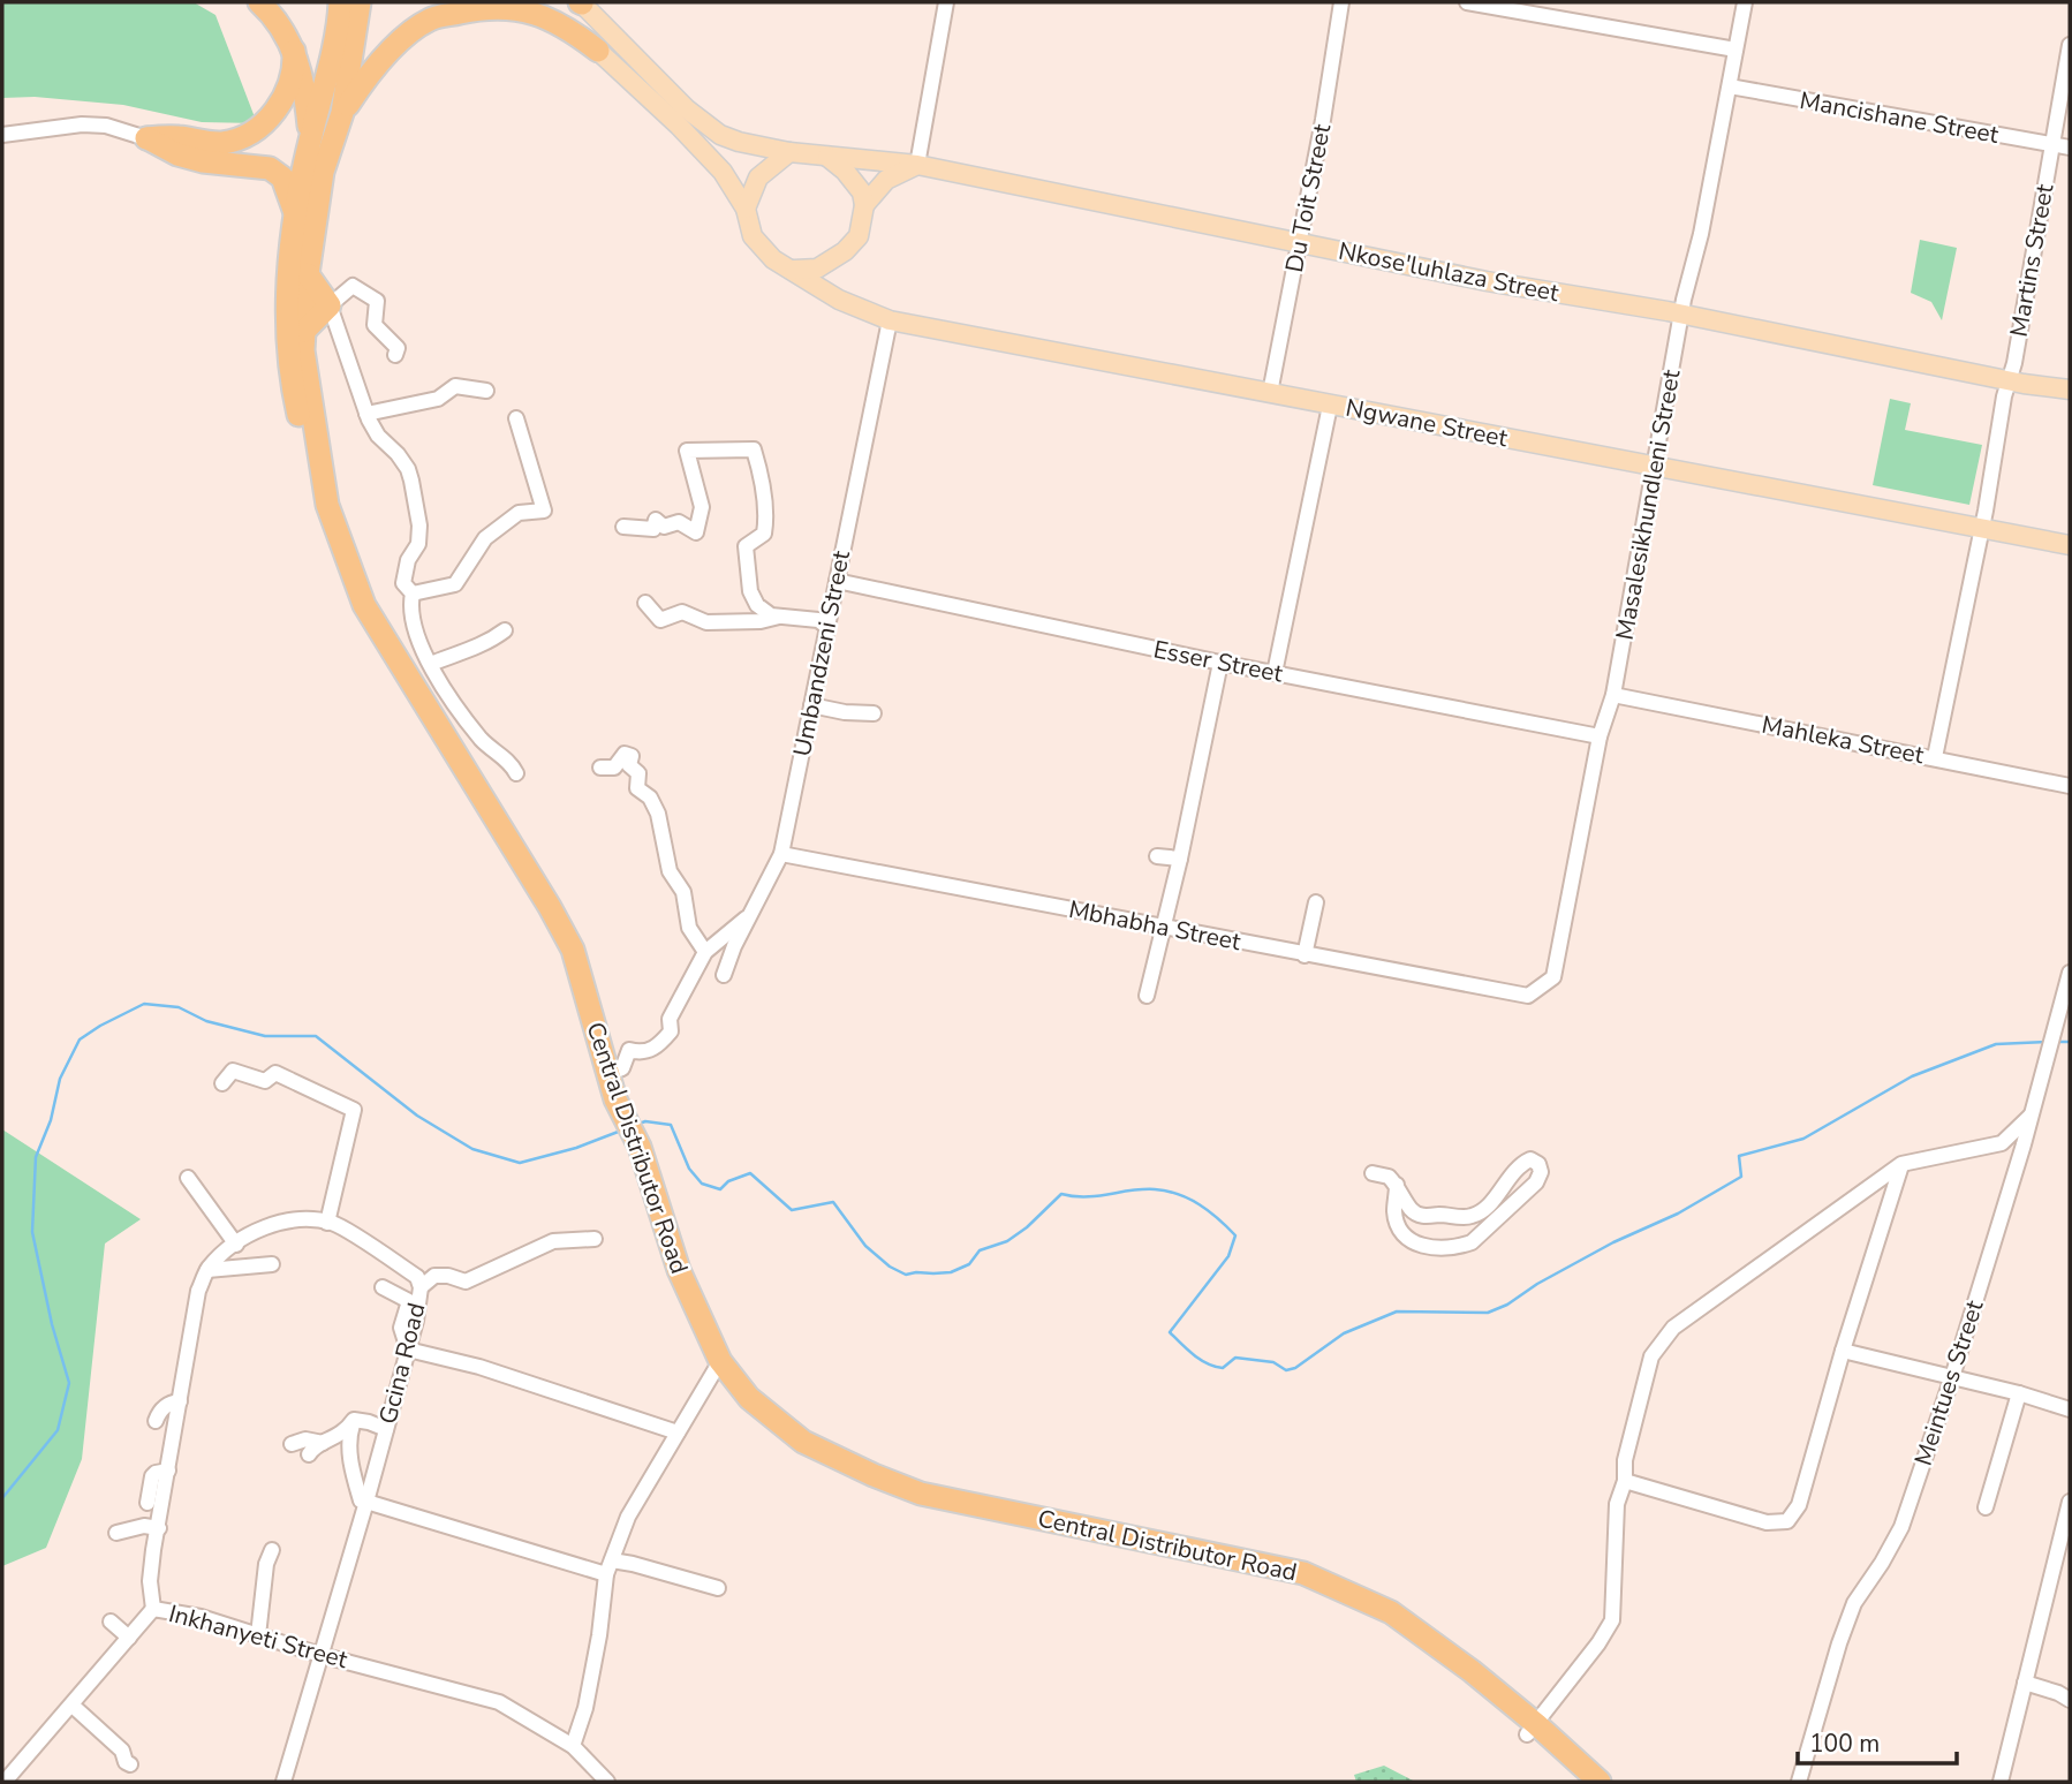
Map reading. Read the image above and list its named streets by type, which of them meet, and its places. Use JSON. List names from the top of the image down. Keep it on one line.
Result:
{"streets":{"highway":["Central Distributor Road"],"main road":["Nkose'luhlaza Street","Ngwane Street"],"street":["Mancishane Street","Du Toit Street","Martins Street","Masalesikhundleni Street","Umbandzeni Street","Esser Street","Mahleka Street","Mbhabha Street","Gcina Road","Meintues Street","Inkhanyeti Street"]},"crossings":[["Mancishane Street","Martins Street"],["Mancishane Street","Masalesikhundleni Street"],["Du Toit Street","Nkose'luhlaza Street"],["Du Toit Street","Ngwane Street"],["Martins Street","Nkose'luhlaza Street"],["Martins Street","Ngwane Street"],["Nkose'luhlaza Street","Ngwane Street"],["Nkose'luhlaza Street","Masalesikhundleni Street"],["Ngwane Street","Masalesikhundleni Street"],["Ngwane Street","Umbandzeni Street"],["Masalesikhundleni Street","Esser Street"],["Masalesikhundleni Street","Mahleka Street"],["Masalesikhundleni Street","Mbhabha Street"],["Umbandzeni Street","Esser Street"],["Umbandzeni Street","Mbhabha Street"],["Gcina Road","Inkhanyeti Street"]],"scale_bar":"100 m"}
